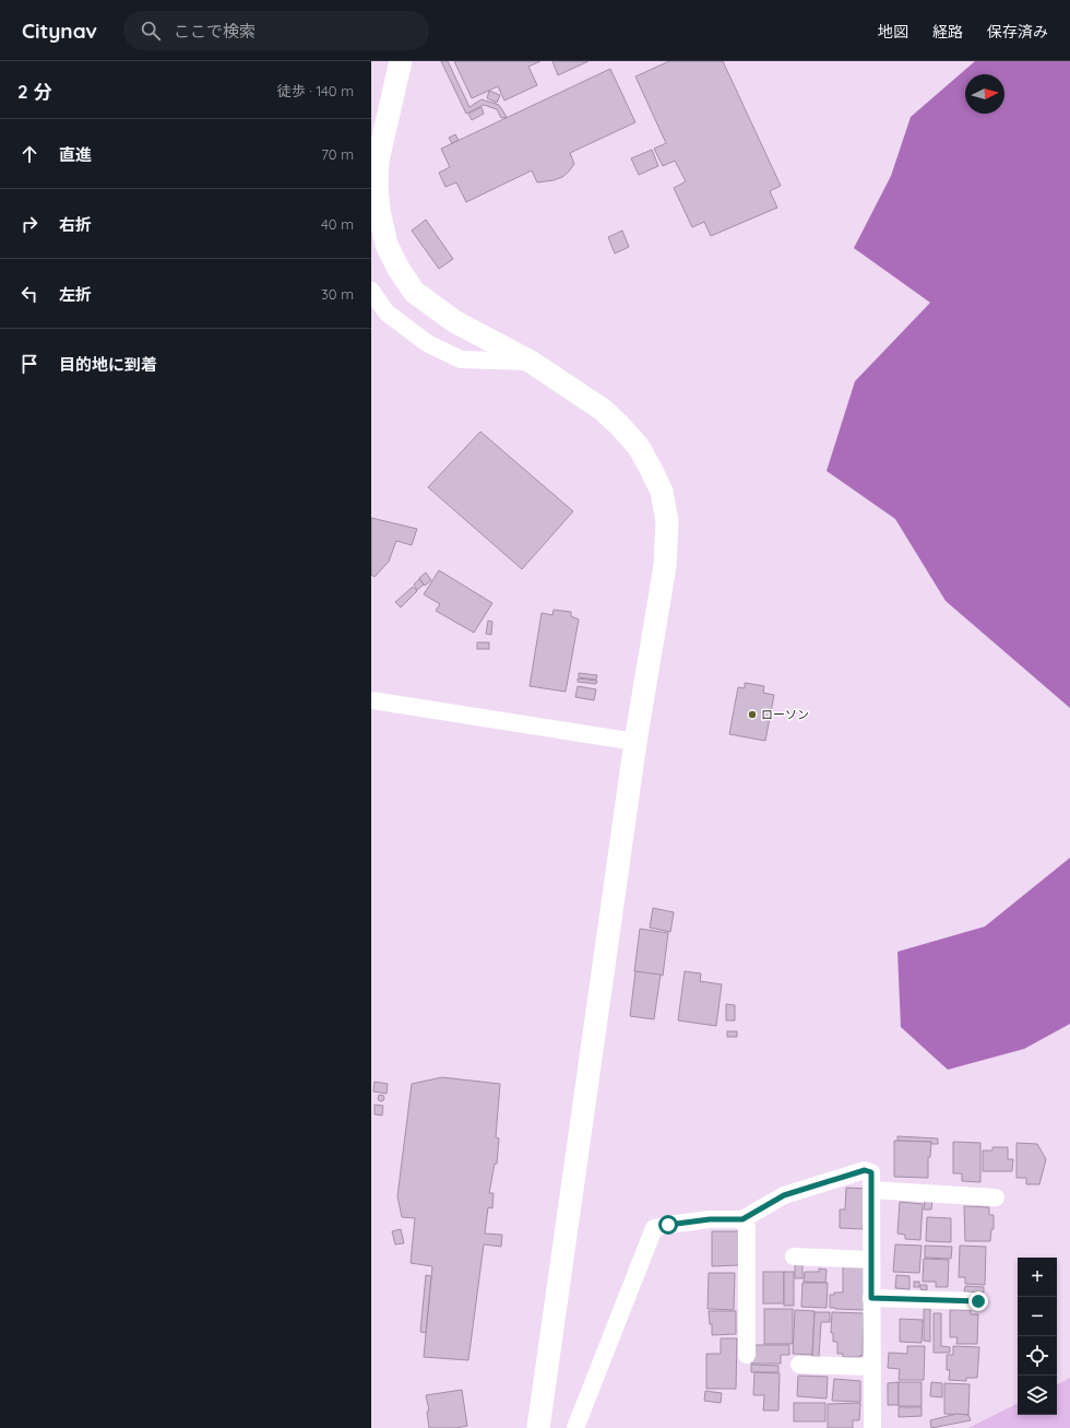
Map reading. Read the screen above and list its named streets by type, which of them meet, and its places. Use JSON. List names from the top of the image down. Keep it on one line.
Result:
{"places":["ローソン"],"north":"right","page":{"header":"Citynav","search":"ここで検索","nav":["地図","経路","保存済み"],"heading":["2 分","徒歩 · 140 m"],"list":[["直進","70 m"],["右折","40 m"],["左折","30 m"],"目的地に到着"],"map_buttons":["+","−"]}}
